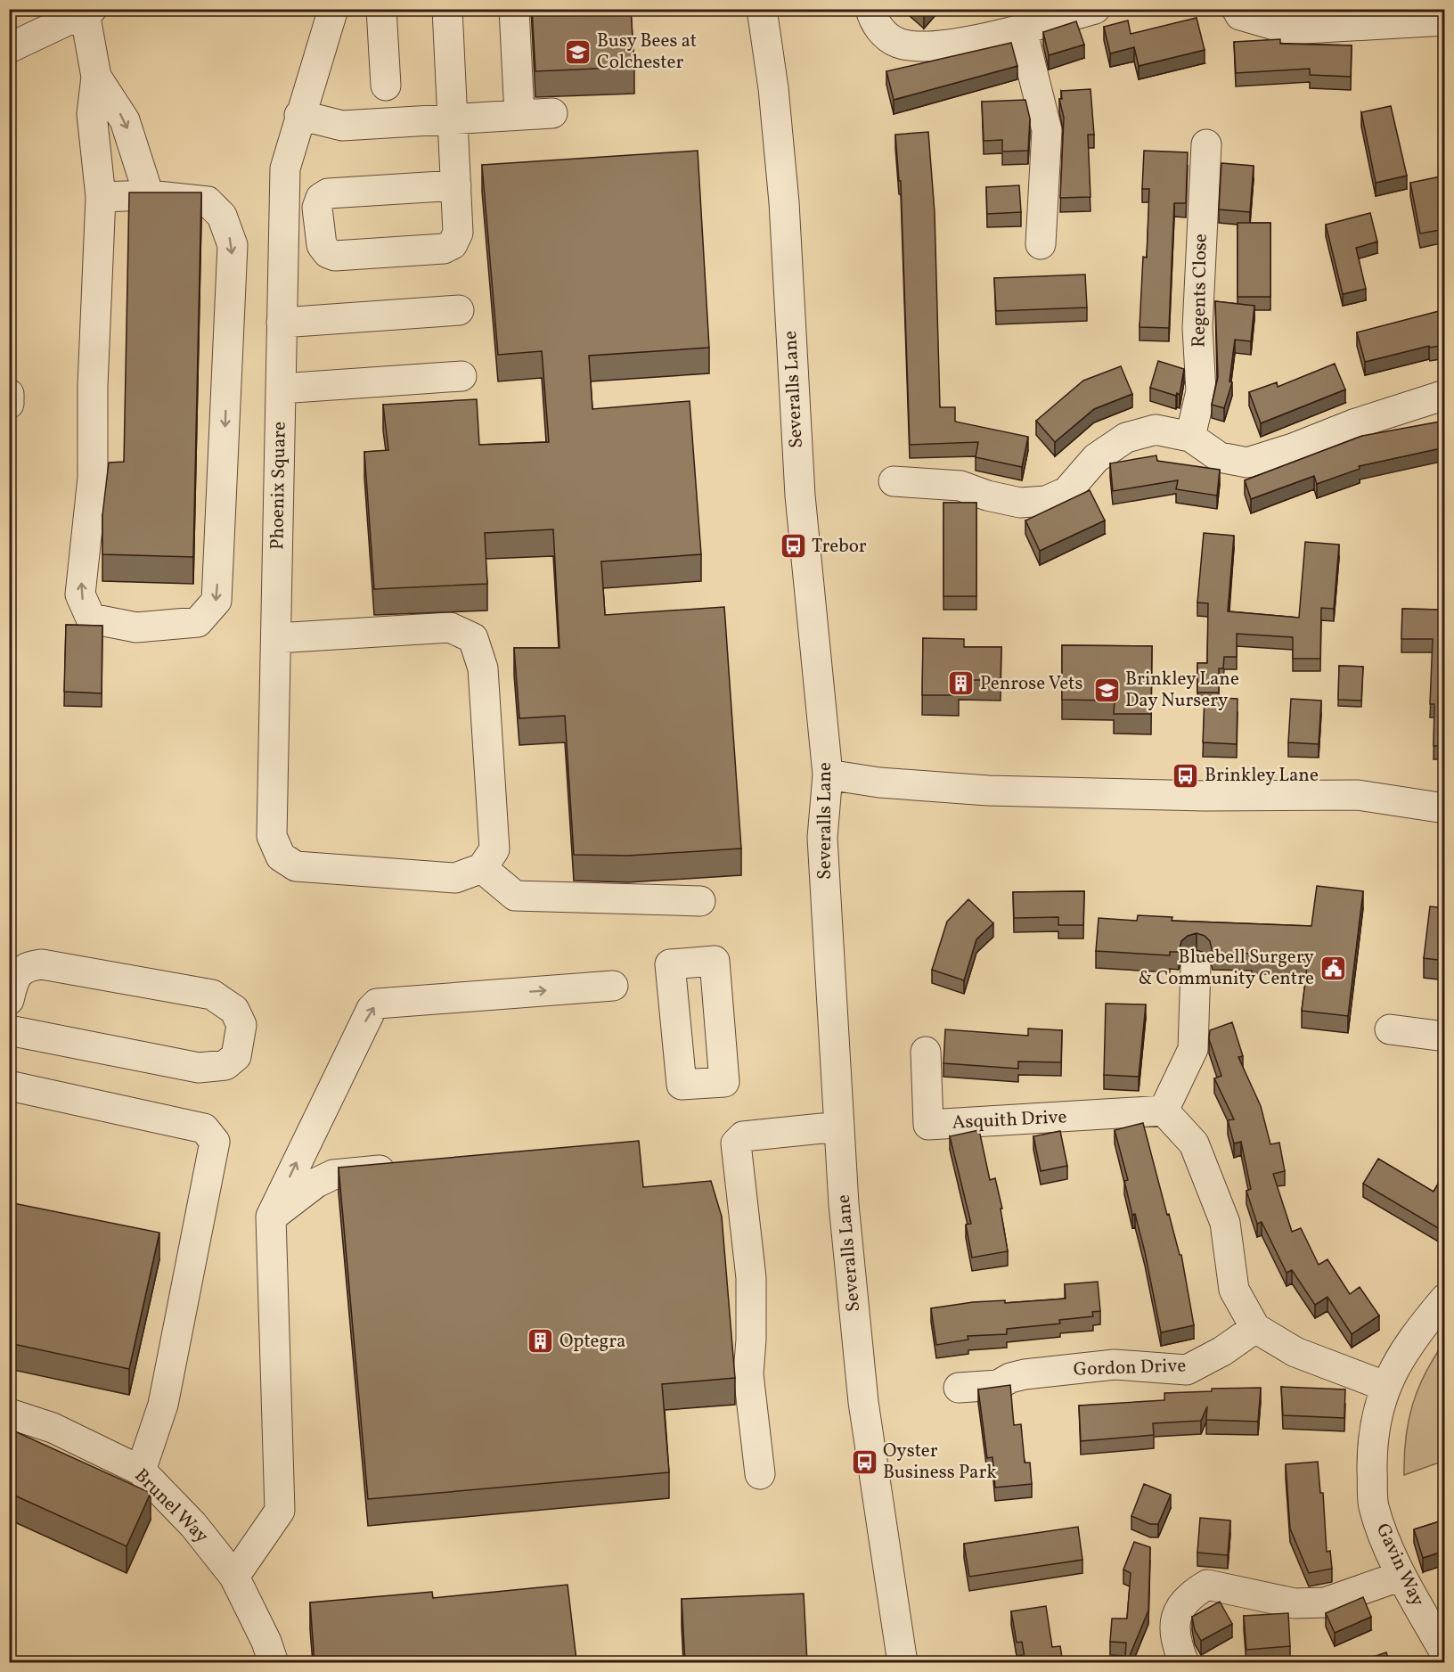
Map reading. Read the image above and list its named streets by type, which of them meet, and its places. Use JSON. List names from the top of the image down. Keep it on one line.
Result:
{"streets":{"street":["Regents Close","Severalls Lane","Phoenix Square","Asquith Drive","Gordon Drive","Brunel Way","Gavin Way"]},"places":{"school or university":["Busy Bees at Colchester","Brinkley Lane Day Nursery"],"bus stop":["Trebor","Brinkley Lane","Oyster Business Park"],"building":["Penrose Vets","Optegra"],"public building":["Bluebell Surgery & Community Centre"]}}
